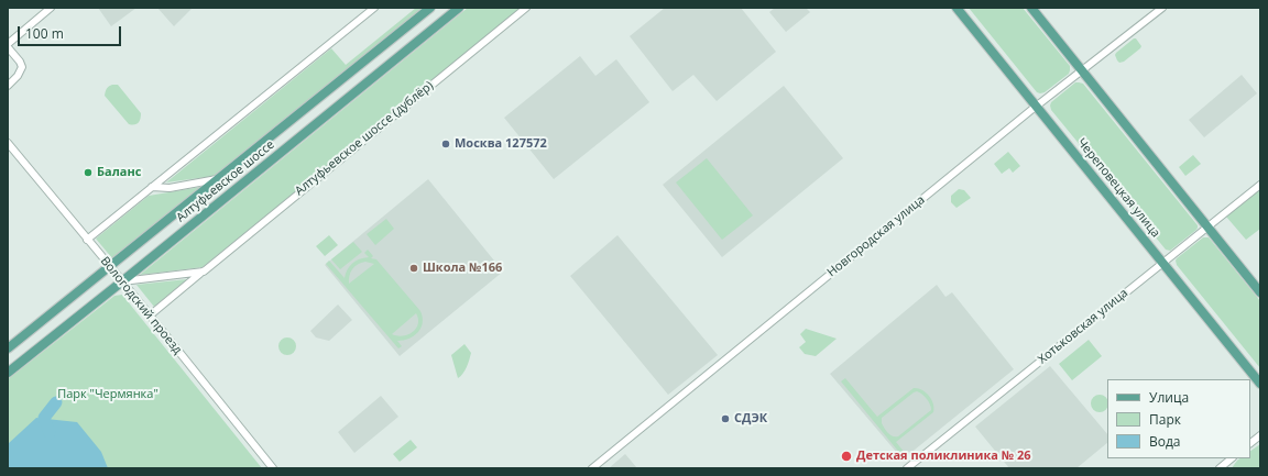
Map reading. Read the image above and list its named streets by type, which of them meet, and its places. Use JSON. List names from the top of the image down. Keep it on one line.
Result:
{"streets":{"main road":["Алтуфьевское шоссе","Череповецкая улица"],"street":["Алтуфьевское шоссе (дублёр)","Новгородская улица","Вологодский проезд","Хотьковская улица"]},"crossings":[["Алтуфьевское шоссе (дублёр)","Вологодский проезд"],["Алтуфьевское шоссе","Вологодский проезд"],["Череповецкая улица","Новгородская улица"],["Череповецкая улица","Хотьковская улица"]],"parks":["Парк \"Чермянка\""],"places":["Москва 127572","Баланс","Школа №166","СДЭК","Детская поликлиника № 26"],"legend":["Улица","Парк","Вода"],"scale_bar":"100 m"}
